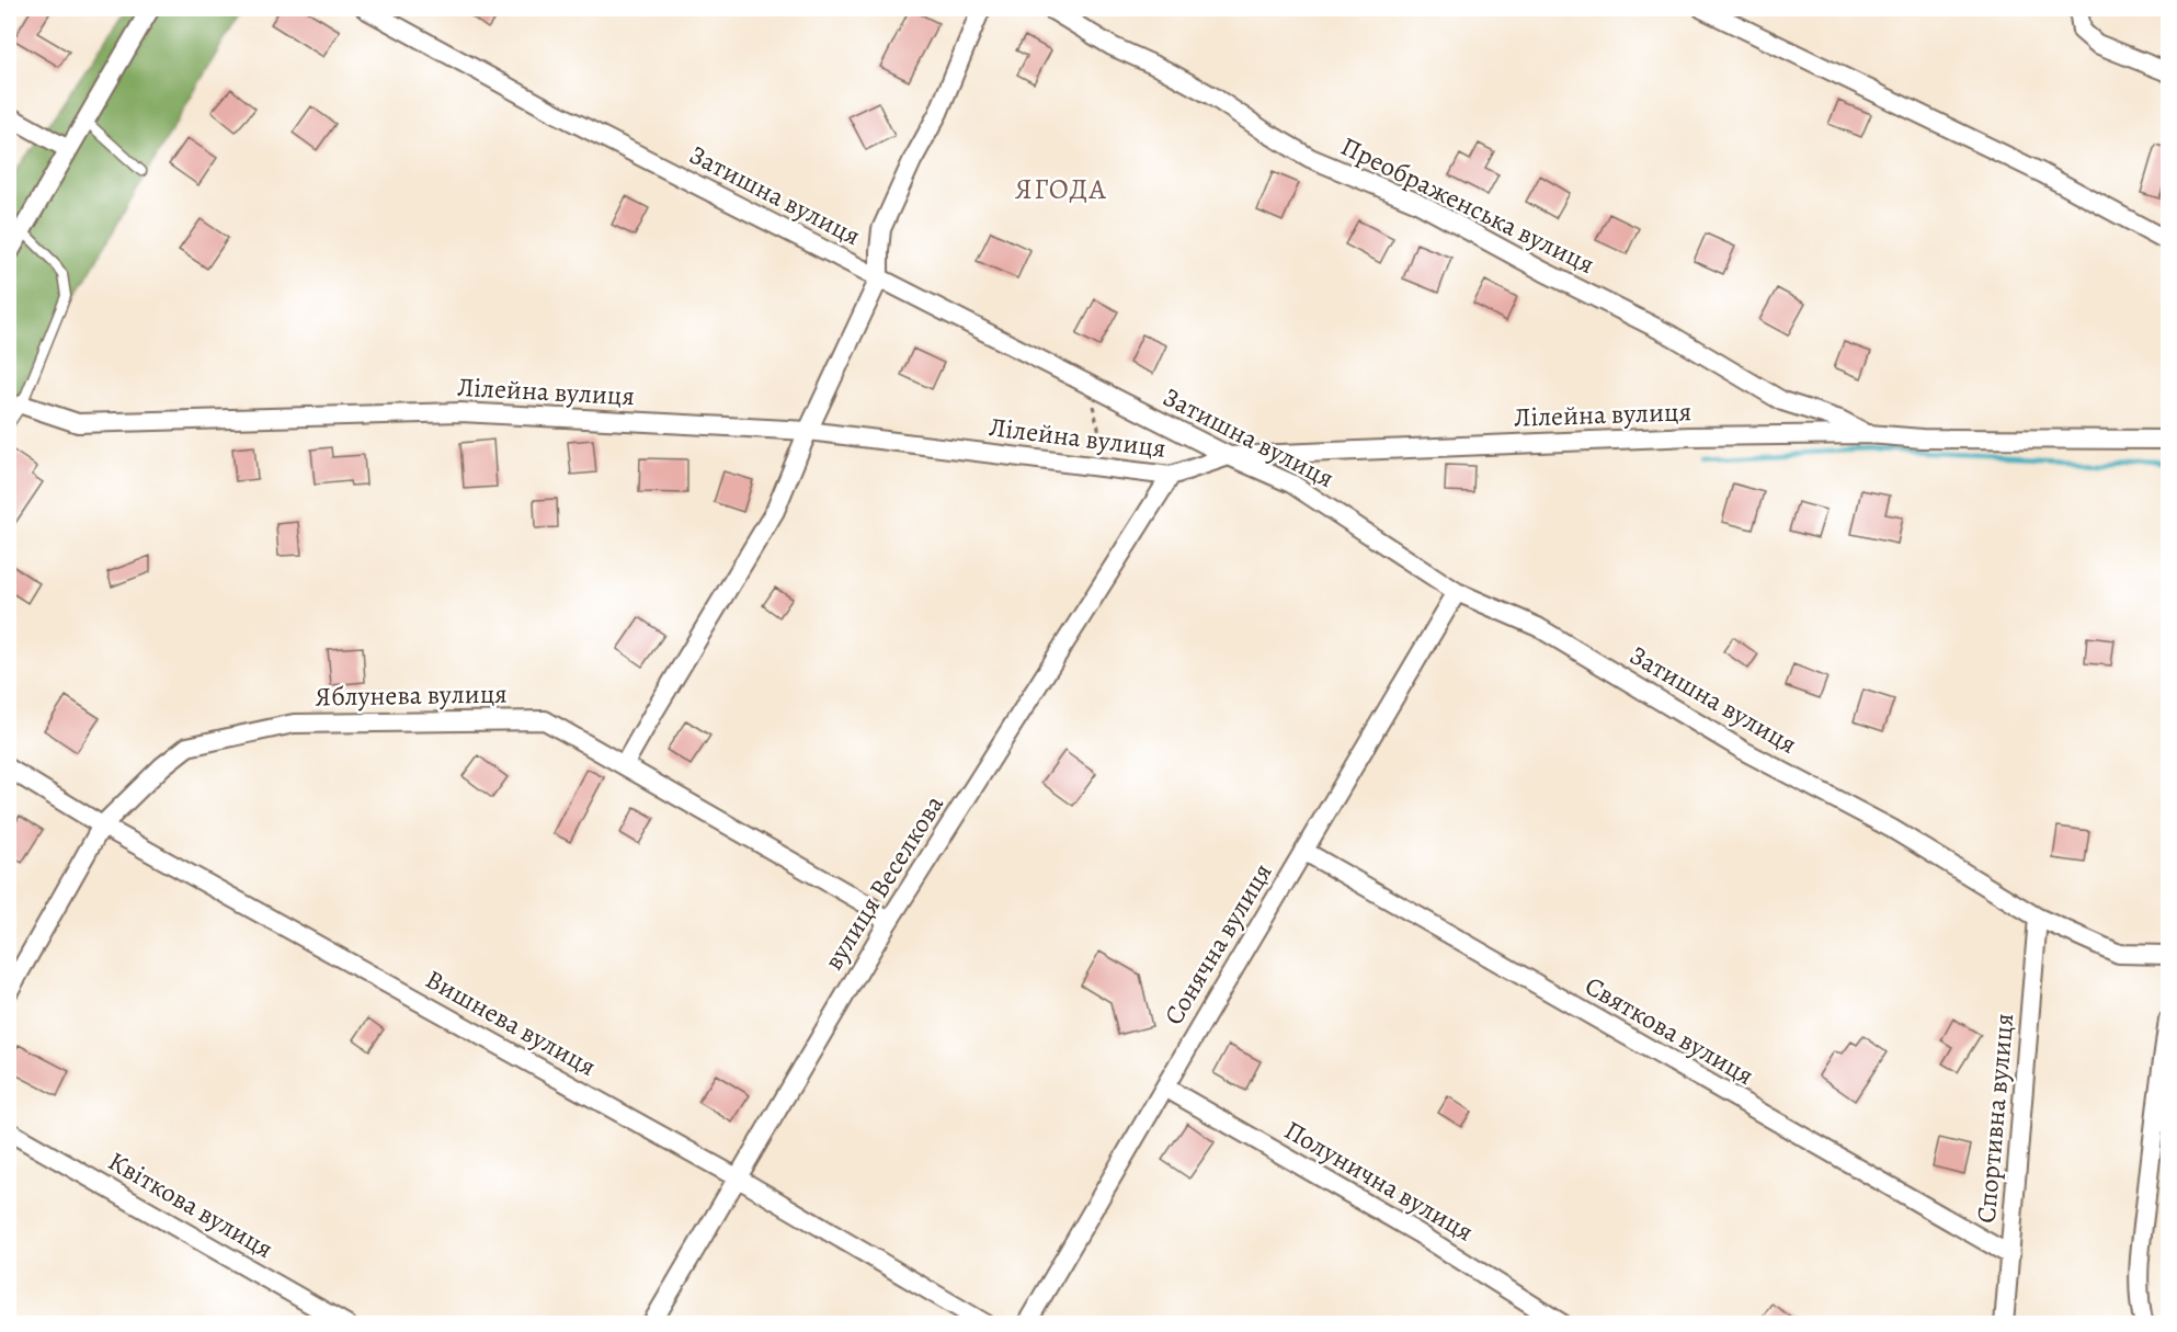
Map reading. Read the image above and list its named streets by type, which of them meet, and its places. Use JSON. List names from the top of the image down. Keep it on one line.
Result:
{"streets":{"street":["Затишна вулиця","Преображенська вулиця","Лілейна вулиця","Яблунева вулиця","вулиця Веселкова","Сонячна вулиця","Вишнева вулиця","Святкова вулиця","Спортивна вулиця","Полунична вулиця","Квіткова вулиця"]},"crossings":[["Затишна вулиця","Лілейна вулиця"],["Затишна вулиця","Сонячна вулиця"],["Затишна вулиця","Спортивна вулиця"],["Преображенська вулиця","Лілейна вулиця"],["Лілейна вулиця","вулиця Веселкова"],["Яблунева вулиця","вулиця Веселкова"],["Яблунева вулиця","Вишнева вулиця"],["вулиця Веселкова","Вишнева вулиця"],["Сонячна вулиця","Святкова вулиця"],["Сонячна вулиця","Полунична вулиця"],["Святкова вулиця","Спортивна вулиця"]],"districts":["ЯГОДА"]}
